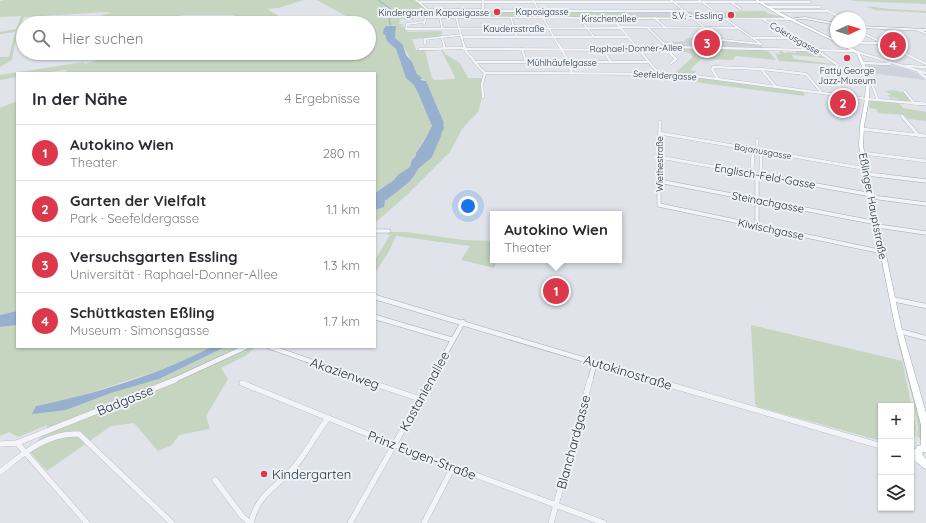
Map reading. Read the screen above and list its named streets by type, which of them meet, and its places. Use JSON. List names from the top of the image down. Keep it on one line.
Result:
{"streets":{"main road":["Eßlinger Hauptstraße"],"street":["Kaposigasse","Kirschenallee","Kaudersstraße","Colerusgasse","Raphael-Donner-Allee","Mühlhäufelgasse","Seefeldergasse","Bojanusgasse","Wiethestraße","Englisch-Feld-Gasse","Steinachgasse","Kiwischgasse","Autokinostraße","Akazienweg","Kastanienallee","Badgasse","Blanchardgasse","Prinz Eugen-Straße"]},"crossings":[["Kirschenallee","Colerusgasse"],["Colerusgasse","Raphael-Donner-Allee"],["Colerusgasse","Seefeldergasse"],["Raphael-Donner-Allee","Eßlinger Hauptstraße"],["Seefeldergasse","Eßlinger Hauptstraße"],["Bojanusgasse","Wiethestraße"],["Bojanusgasse","Eßlinger Hauptstraße"],["Wiethestraße","Englisch-Feld-Gasse"],["Wiethestraße","Steinachgasse"],["Wiethestraße","Kiwischgasse"],["Englisch-Feld-Gasse","Eßlinger Hauptstraße"],["Steinachgasse","Eßlinger Hauptstraße"],["Eßlinger Hauptstraße","Kiwischgasse"],["Autokinostraße","Kastanienallee"],["Autokinostraße","Blanchardgasse"],["Akazienweg","Kastanienallee"],["Kastanienallee","Prinz Eugen-Straße"],["Blanchardgasse","Prinz Eugen-Straße"]],"places":["Kindergarten Kaposigasse","S.V. - Essling","Fatty George Jazz-Museum","Kindergarten"],"north":"right","page":{"search":"Hier suchen","pins":["3","4","2","1"],"heading":["In der Nähe","4 Ergebnisse"],"list":[{"mark":"1","name":"Autokino Wien","note":"Theater","value":"280 m"},{"mark":"2","name":"Garten der Vielfalt","note":"Park · Seefeldergasse","value":"1.1 km"},{"mark":"3","name":"Versuchsgarten Essling","note":"Universität · Raphael-Donner-Allee","value":"1.3 km"},{"mark":"4","name":"Schüttkasten Eßling","note":"Museum · Simonsgasse","value":"1.7 km"}],"popup":["Autokino Wien","Theater"],"map_buttons":["+","−"]}}
